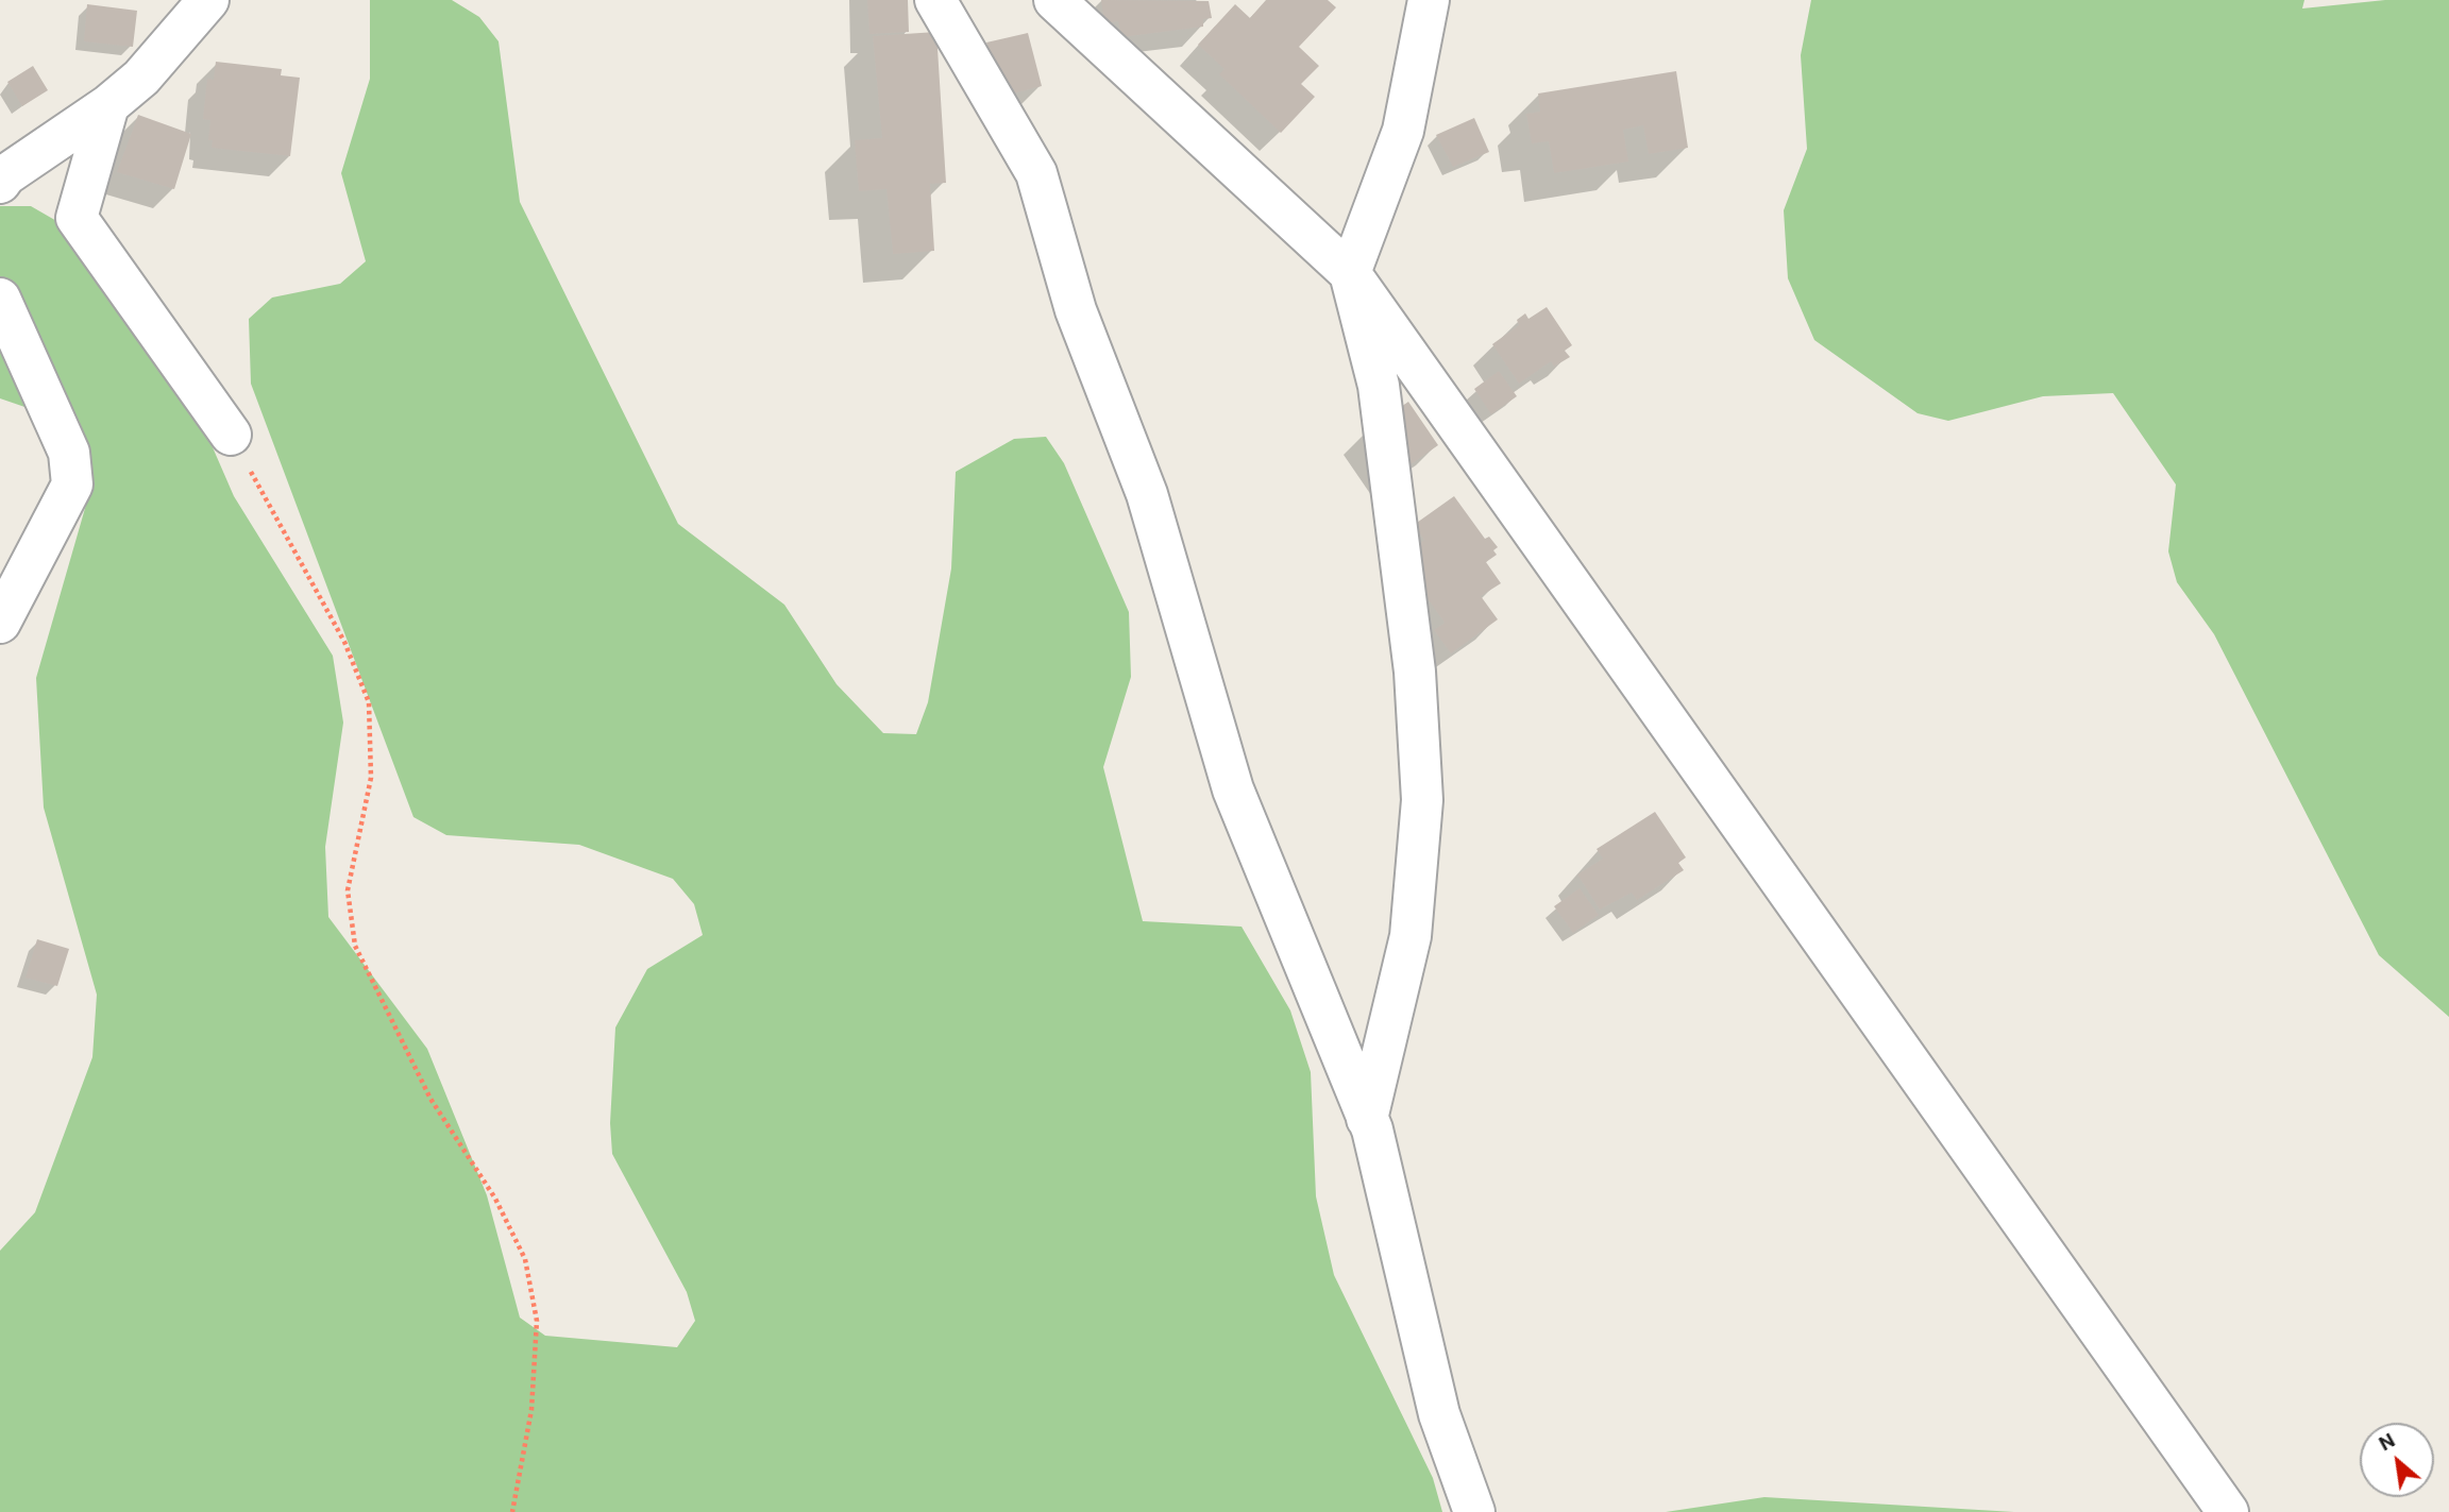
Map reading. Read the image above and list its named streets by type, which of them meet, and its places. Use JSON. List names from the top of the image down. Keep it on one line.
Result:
{"north":"top left"}
